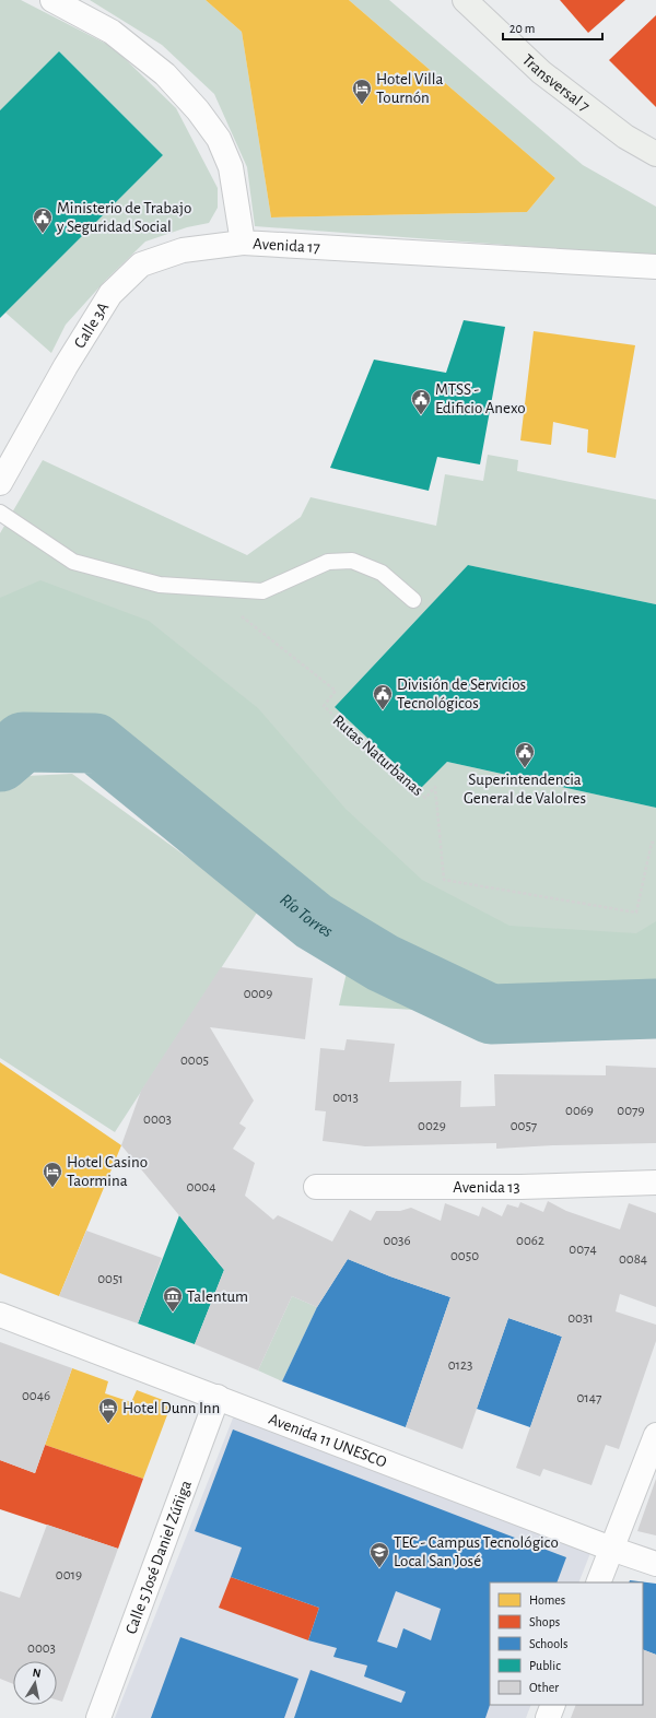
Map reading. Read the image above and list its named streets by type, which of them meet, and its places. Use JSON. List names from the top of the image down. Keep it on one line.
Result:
{"streets":{"main road":["Transversal 7"],"street":["Avenida 17","Calle 3A","Avenida 13","Avenida 11 UNESCO","Calle 5 José Daniel Zúñiga"],"path":["Rutas Naturbanas"]},"crossings":[["Avenida 17","Calle 3A"],["Avenida 11 UNESCO","Calle 5 José Daniel Zúñiga"]],"water":["Río Torres"],"places":{"hotel":["Hotel Villa Tournón","Hotel Casino Taormina","Hotel Dunn Inn"],"public building":["Ministerio de Trabajo y Seguridad Social","MTSS - Edificio Anexo","División de Servicios Tecnológicos","Superintendencia General de Valolres"],"museum":["Talentum"],"school or university":["TEC - Campus Tecnológico Local San José"]},"house_numbers":["0009","0005","0013","0069","0079","0003","0029","0057","0004","0036","0062","0074","0050","0084","0051","0031","0123","0046","0147","0019","0003"],"legend":["Homes","Shops","Schools","Public","Other"],"scale_bar":"20 m","north":"top"}
